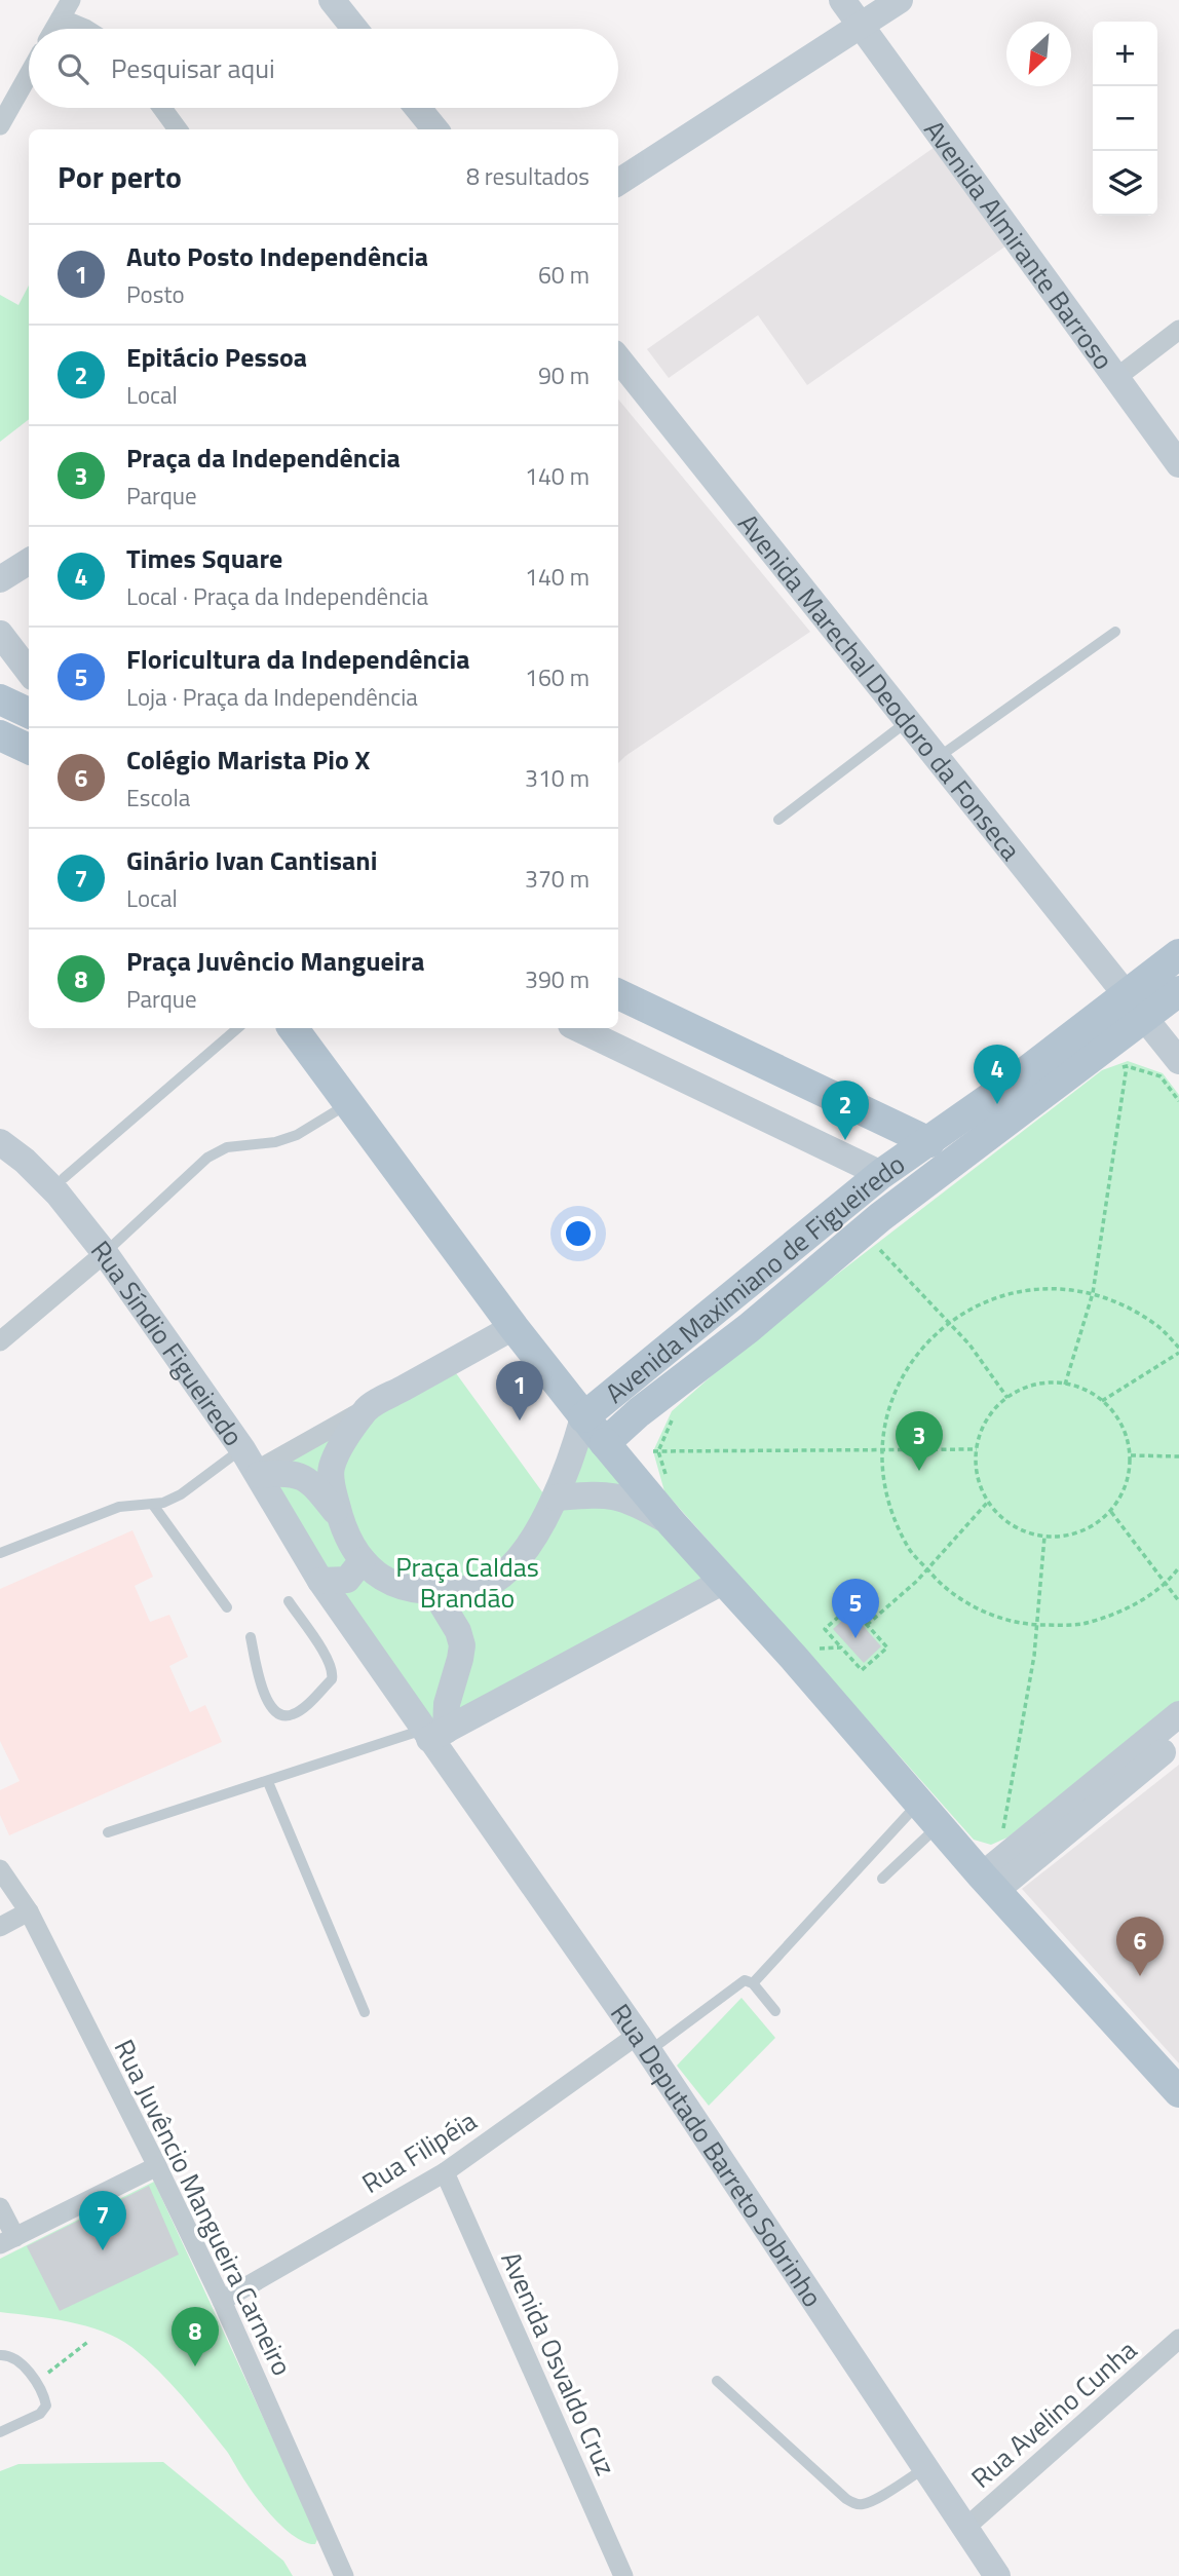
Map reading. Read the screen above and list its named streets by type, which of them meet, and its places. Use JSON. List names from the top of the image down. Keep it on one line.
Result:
{"streets":{"main road":["Avenida Maximiano de Figueiredo"],"street":["Avenida Almirante Barroso","Avenida Marechal Deodoro da Fonseca","Rua Síndio Figueiredo","Rua Filipéia","Rua Deputado Barreto Sobrinho","Rua Juvêncio Mangueira Carneiro","Avenida Osvaldo Cruz","Rua Avelino Cunha"]},"crossings":[["Avenida Marechal Deodoro da Fonseca","Avenida Maximiano de Figueiredo"],["Avenida Maximiano de Figueiredo","Rua Síndio Figueiredo"],["Rua Filipéia","Rua Deputado Barreto Sobrinho"],["Rua Filipéia","Rua Juvêncio Mangueira Carneiro"],["Rua Filipéia","Avenida Osvaldo Cruz"],["Rua Deputado Barreto Sobrinho","Rua Avelino Cunha"]],"parks":["Praça Caldas Brandão"],"north":"bottom left","page":{"map_buttons":["+","−"],"search":"Pesquisar aqui","heading":["Por perto","8 resultados"],"list":[{"mark":"1","name":"Auto Posto Independência","note":"Posto","value":"60 m"},{"mark":"2","name":"Epitácio Pessoa","note":"Local","value":"90 m"},{"mark":"3","name":"Praça da Independência","note":"Parque","value":"140 m"},{"mark":"4","name":"Times Square","note":"Local · Praça da Independência","value":"140 m"},{"mark":"5","name":"Floricultura da Independência","note":"Loja · Praça da Independência","value":"160 m"},{"mark":"6","name":"Colégio Marista Pio X","note":"Escola","value":"310 m"},{"mark":"7","name":"Ginário Ivan Cantisani","note":"Local","value":"370 m"},{"mark":"8","name":"Praça Juvêncio Mangueira","note":"Parque","value":"390 m"}],"pins":["4","2","1","3","5","6","7","8"]}}
